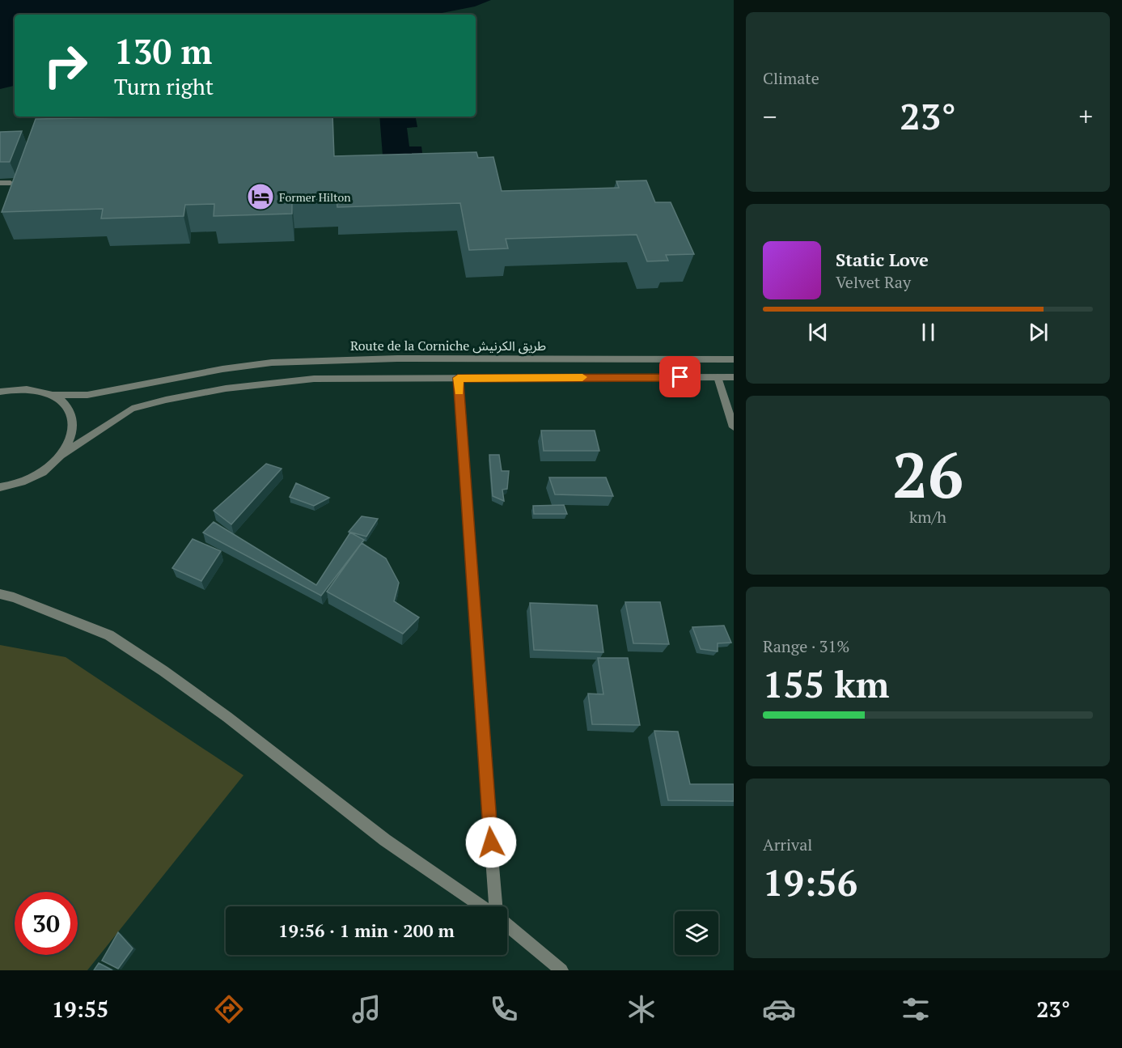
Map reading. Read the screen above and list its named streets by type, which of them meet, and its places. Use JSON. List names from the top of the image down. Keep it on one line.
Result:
{"streets":{"street":["Route de la Corniche طريق الكرنيش"]},"places":{"hotel":["Former Hilton"]},"page":{"tile":["Climate",["26","km/h"],["Range · 31%","155 km"],["Arrival","19:56"]],"turn":["130 m","Turn right"],"heat":["−","23°","+"],"song":["Static Love","Velvet Ray"],"limit":"30","trip":"19:56 · 1 min · 200 m","tabs":["19:55","23°"]}}
